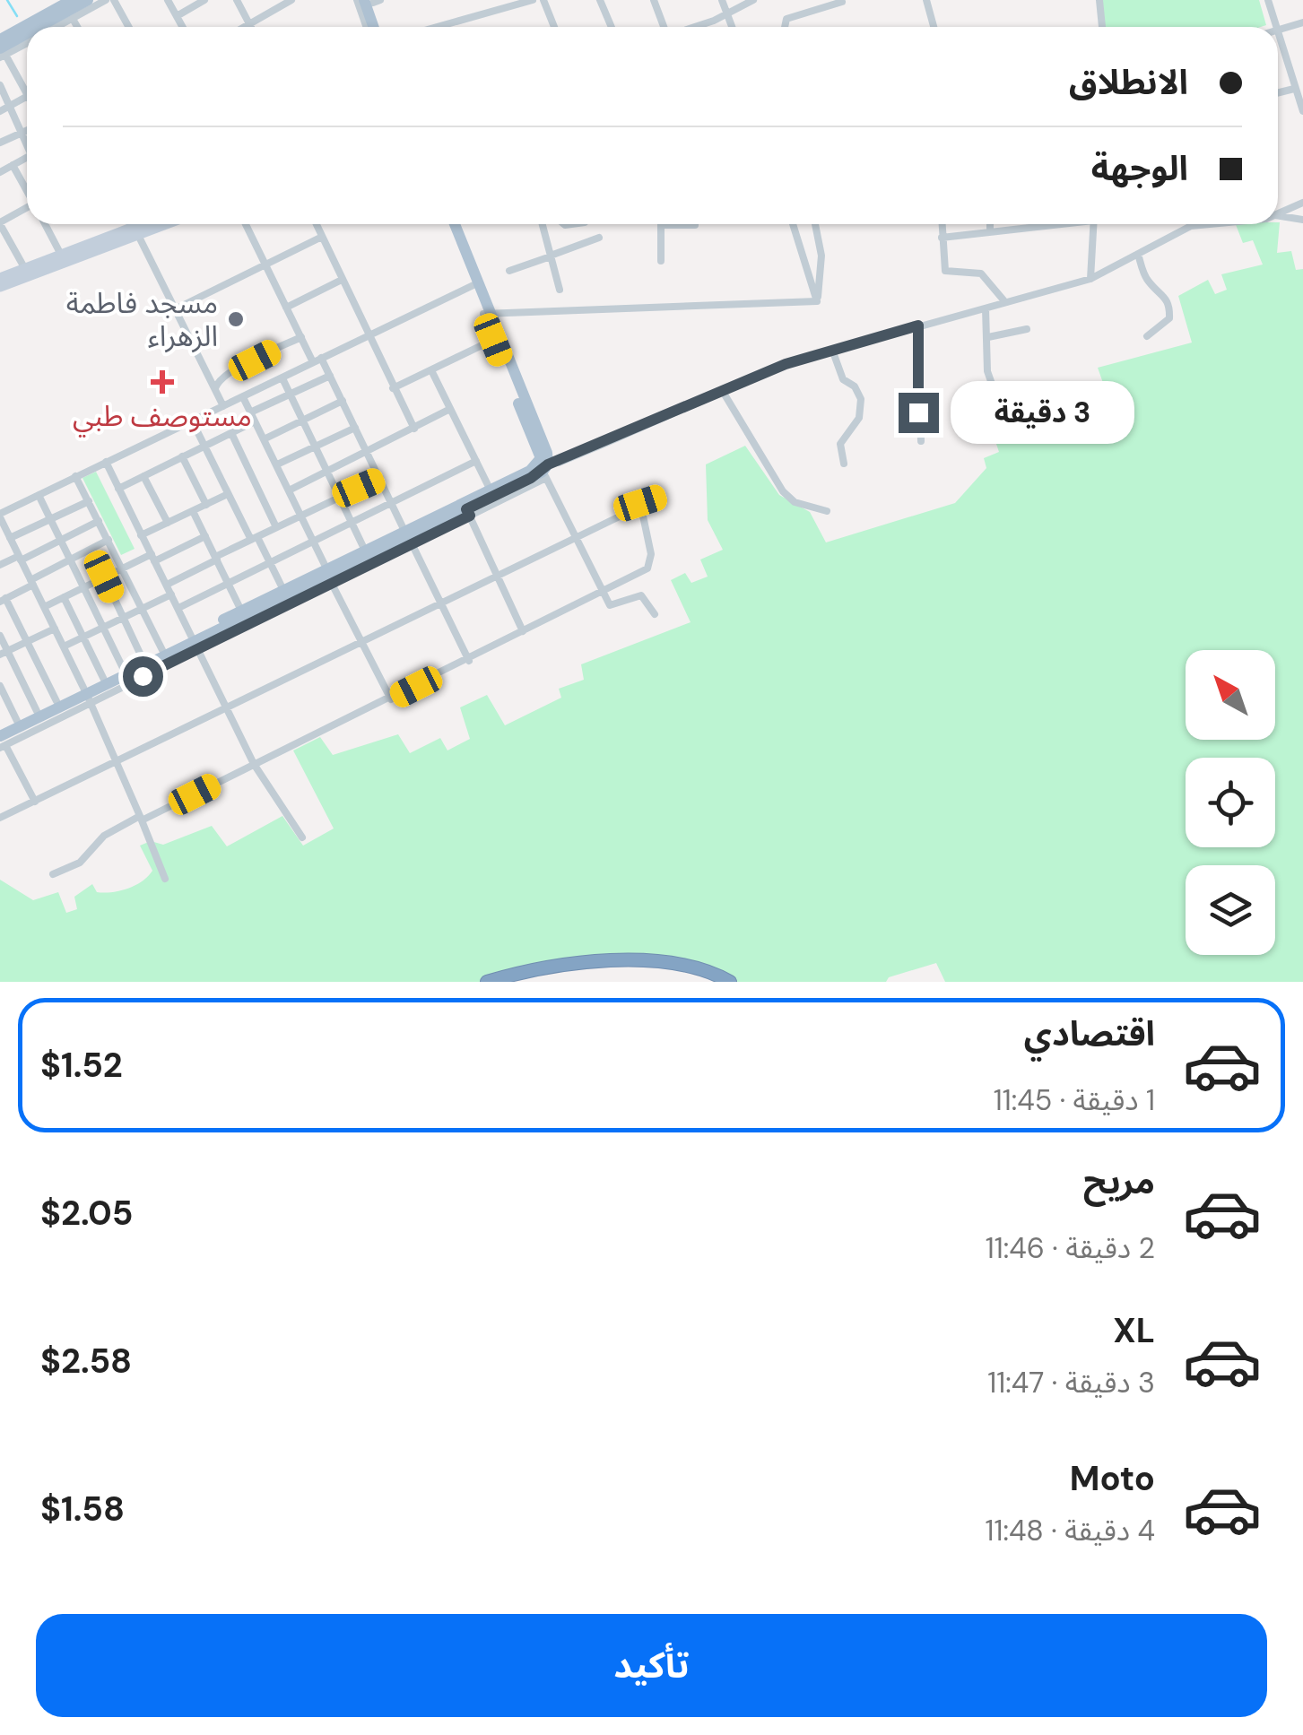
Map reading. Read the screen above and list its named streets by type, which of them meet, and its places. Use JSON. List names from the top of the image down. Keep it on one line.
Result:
{"places":{"other":["مسجد فاطمة الزهراء"],"health":["مستوصف طبي"]},"north":"top left","page":{"banner":["الانطلاق","الوجهة"],"bubble":"3 دقيقة","list":[{"name":"اقتصادي","note":"1 دقيقة · 11:45","value":"$1.52"},{"name":"مريح","note":"2 دقيقة · 11:46","value":"$2.05"},{"name":"XL","note":"3 دقيقة · 11:47","value":"$2.58"},{"name":"Moto","note":"4 دقيقة · 11:48","value":"$1.58"}],"buttons":"تأكيد"}}
